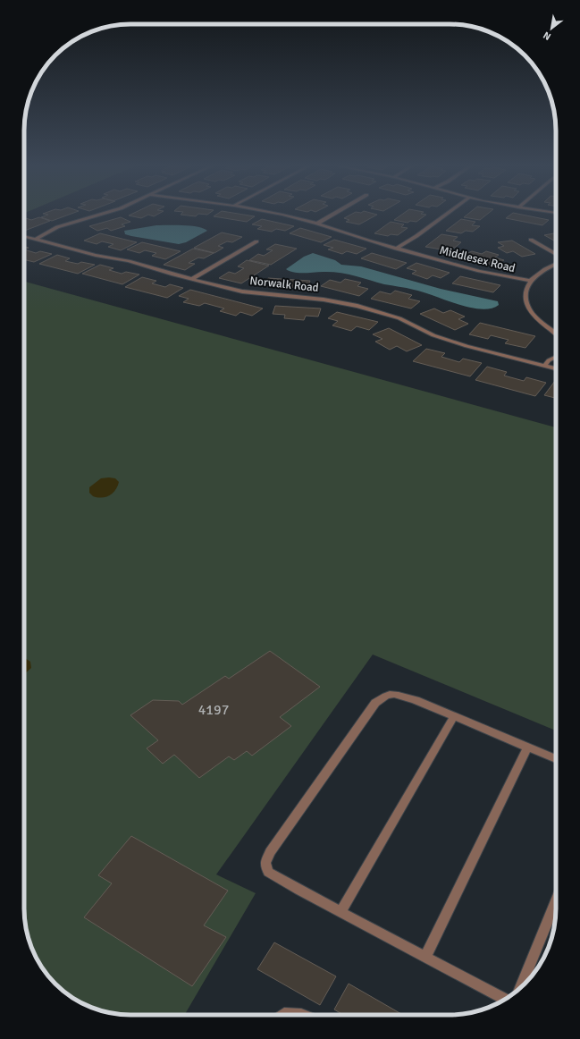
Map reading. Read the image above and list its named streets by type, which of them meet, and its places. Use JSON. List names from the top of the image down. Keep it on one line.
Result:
{"streets":{"street":["Middlesex Road","Norwalk Road"]},"house_numbers":["4197"],"north":"bottom left"}
